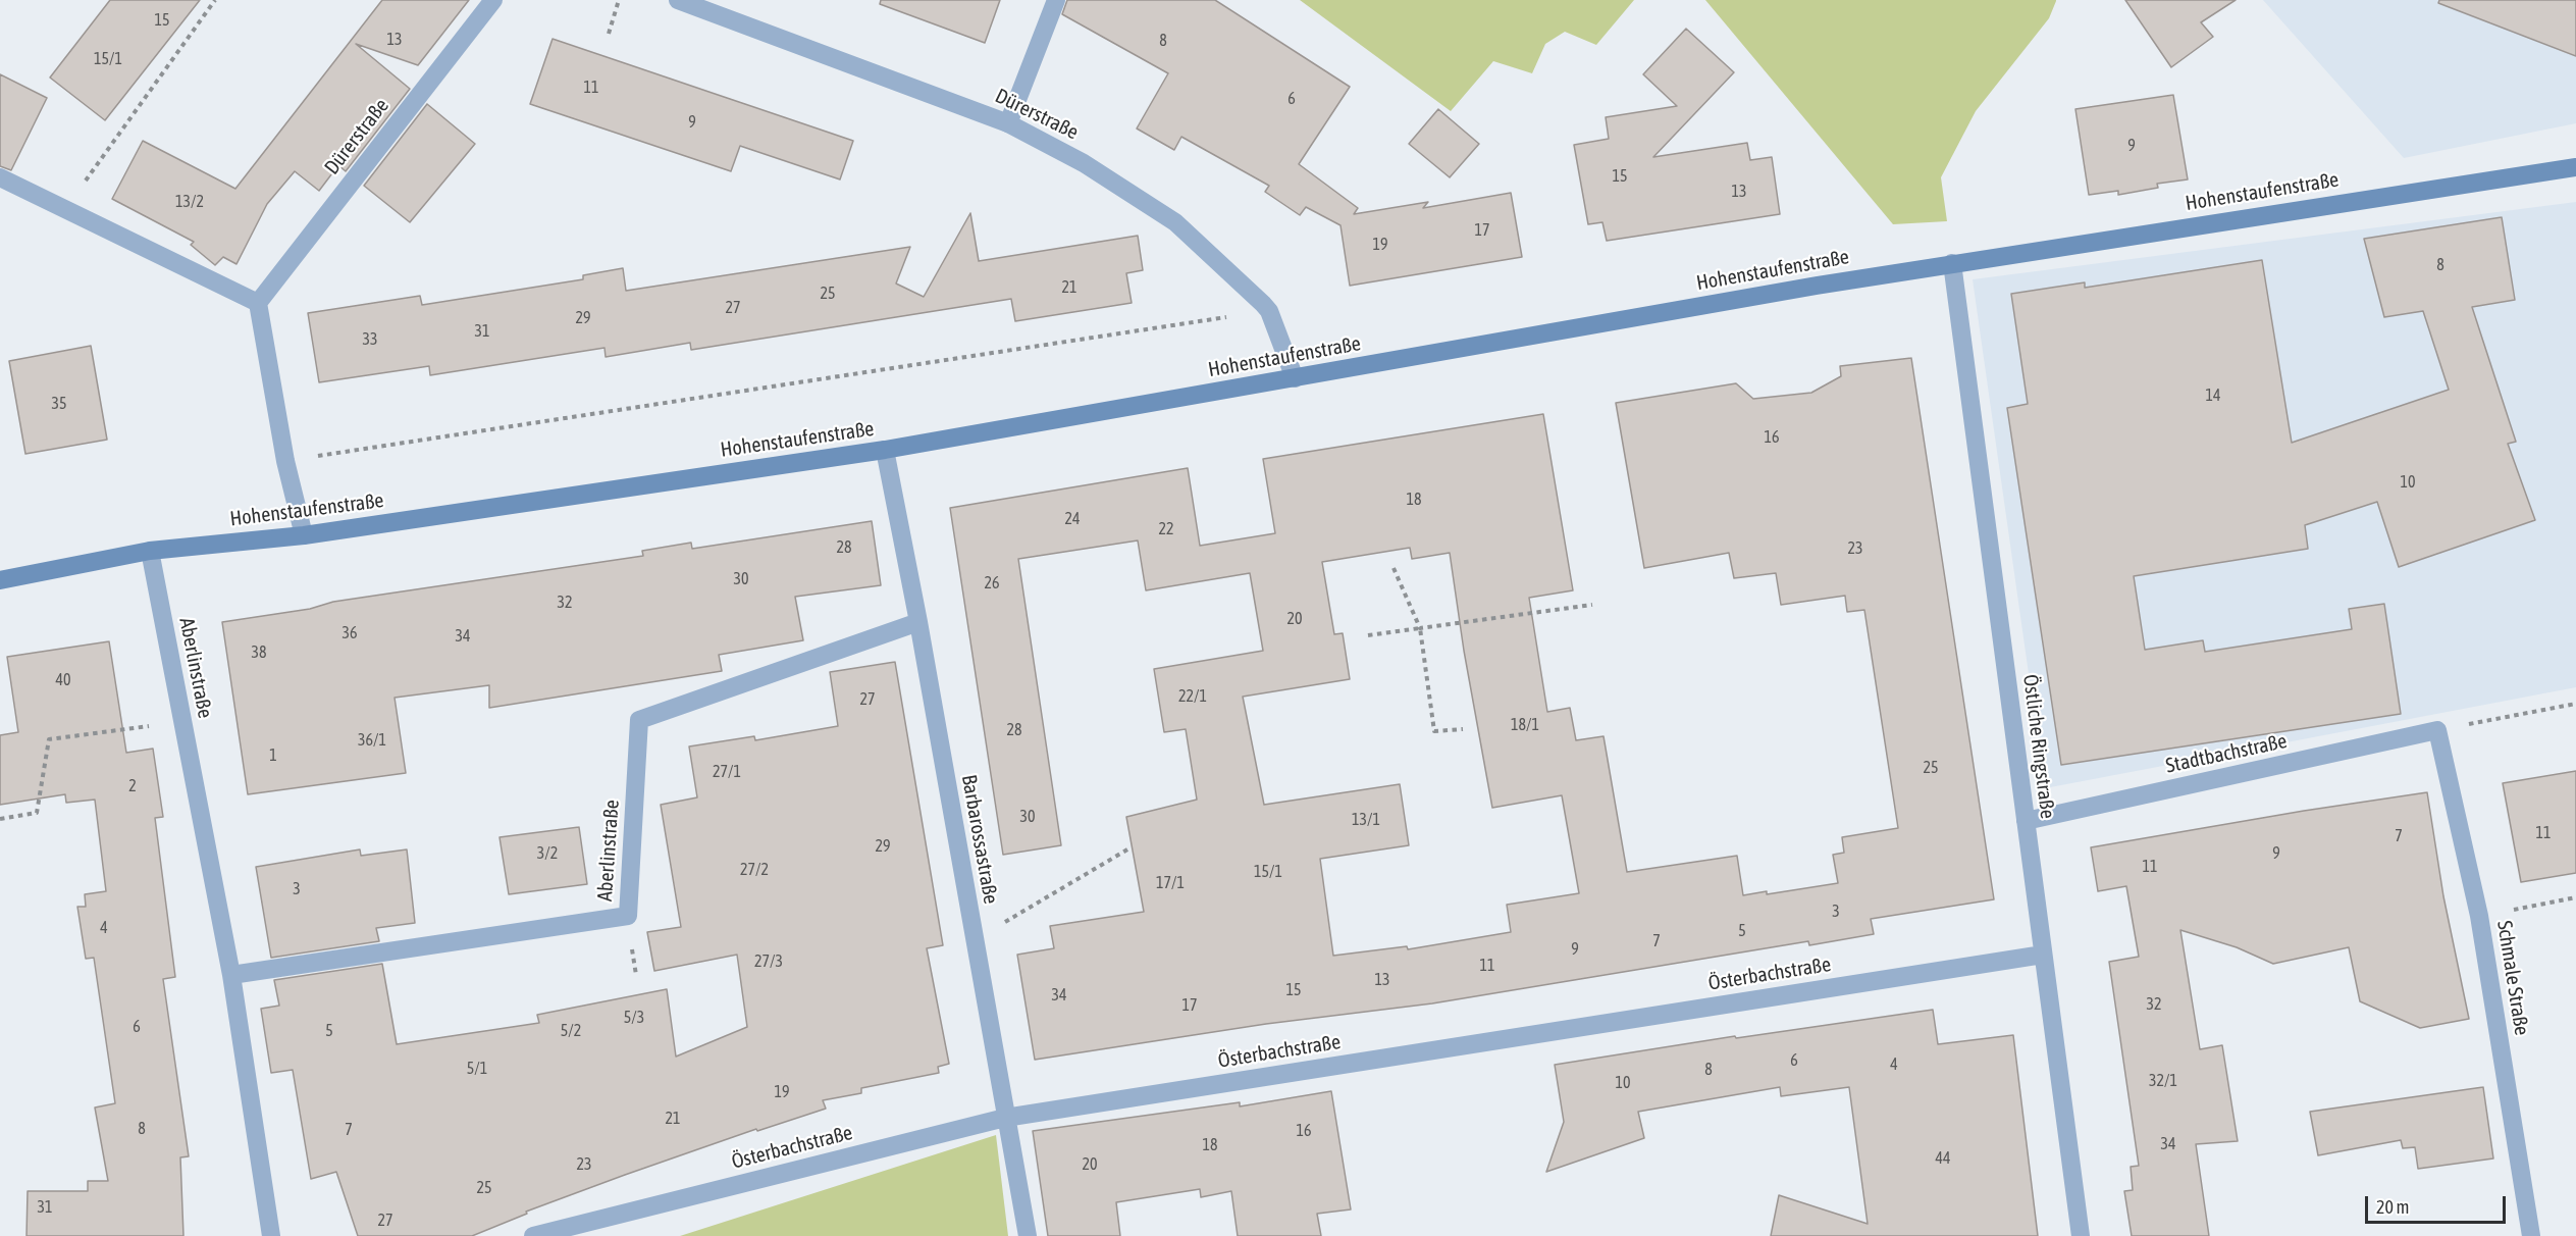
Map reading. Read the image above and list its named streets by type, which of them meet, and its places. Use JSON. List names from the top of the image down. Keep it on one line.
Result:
{"streets":{"main road":["Hohenstaufenstraße"],"street":["Dürerstraße","Aberlinstraße","Östliche Ringstraße","Stadtbachstraße","Barbarossastraße","Österbachstraße","Schmale Straße"]},"crossings":[["Dürerstraße","Hohenstaufenstraße"],["Hohenstaufenstraße","Aberlinstraße"],["Hohenstaufenstraße","Östliche Ringstraße"],["Hohenstaufenstraße","Barbarossastraße"],["Aberlinstraße","Barbarossastraße"],["Östliche Ringstraße","Stadtbachstraße"],["Östliche Ringstraße","Österbachstraße"],["Stadtbachstraße","Schmale Straße"],["Barbarossastraße","Österbachstraße"]],"house_numbers":["15","13","8","15/1","11","6","9","9","15","13","13/2","17","19","8","21","25","27","29","31","33","14","35","16","10","18","24","22","28","23","30","26","32","20","36","34","38","40","22/1","27","18/1","28","36/1","1","25","27/1","2","30","13/1","11","7","29","3/2","9","11","27/2","15/1","17/1","3","3","4","5","7","9","27/3","11","13","15","34","32","17","5/3","6","5","5/2","6","4","5/1","8","32/1","10","19","21","8","7","16","34","18","44","23","20","25","31","27"],"scale_bar":"20 m"}
